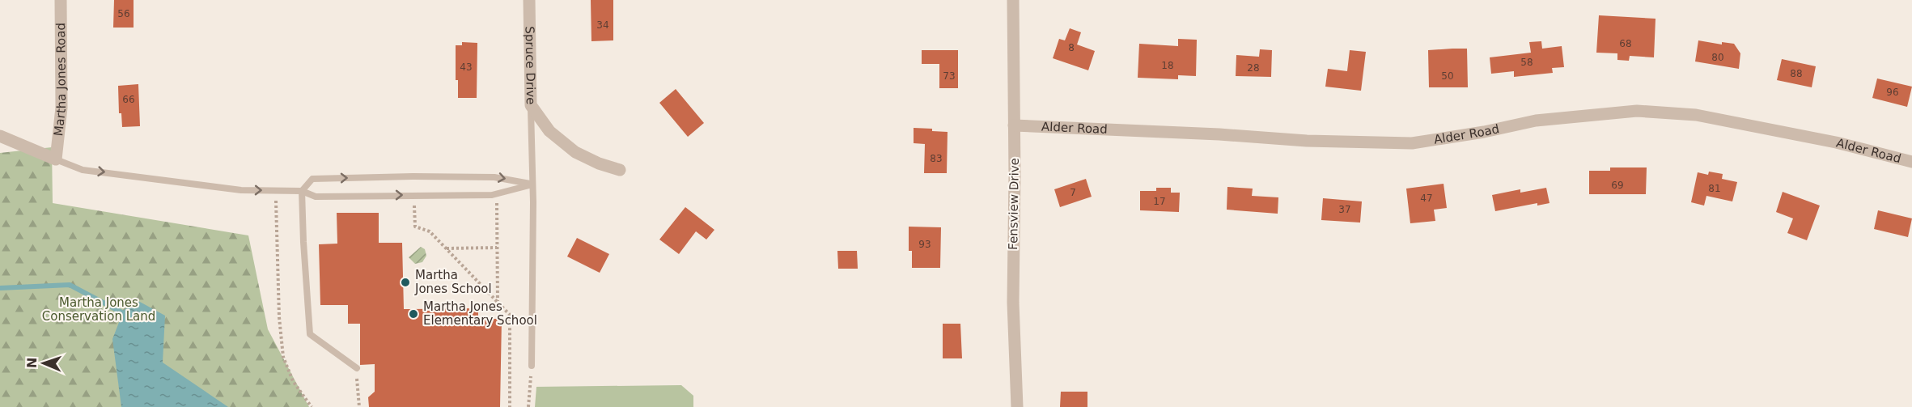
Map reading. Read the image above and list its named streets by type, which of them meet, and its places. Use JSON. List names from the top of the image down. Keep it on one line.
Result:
{"streets":{"street":["Spruce Drive","Martha Jones Road","Alder Road","Fensview Drive"]},"crossings":[["Alder Road","Fensview Drive"]],"parks":["Martha Jones Conservation Land"],"places":["Martha Jones School","Martha Jones Elementary School"],"house_numbers":["56","34","68","8","80","58","18","43","28","88","73","50","96","66","83","69","81","7","47","17","37","93"],"north":"left"}
